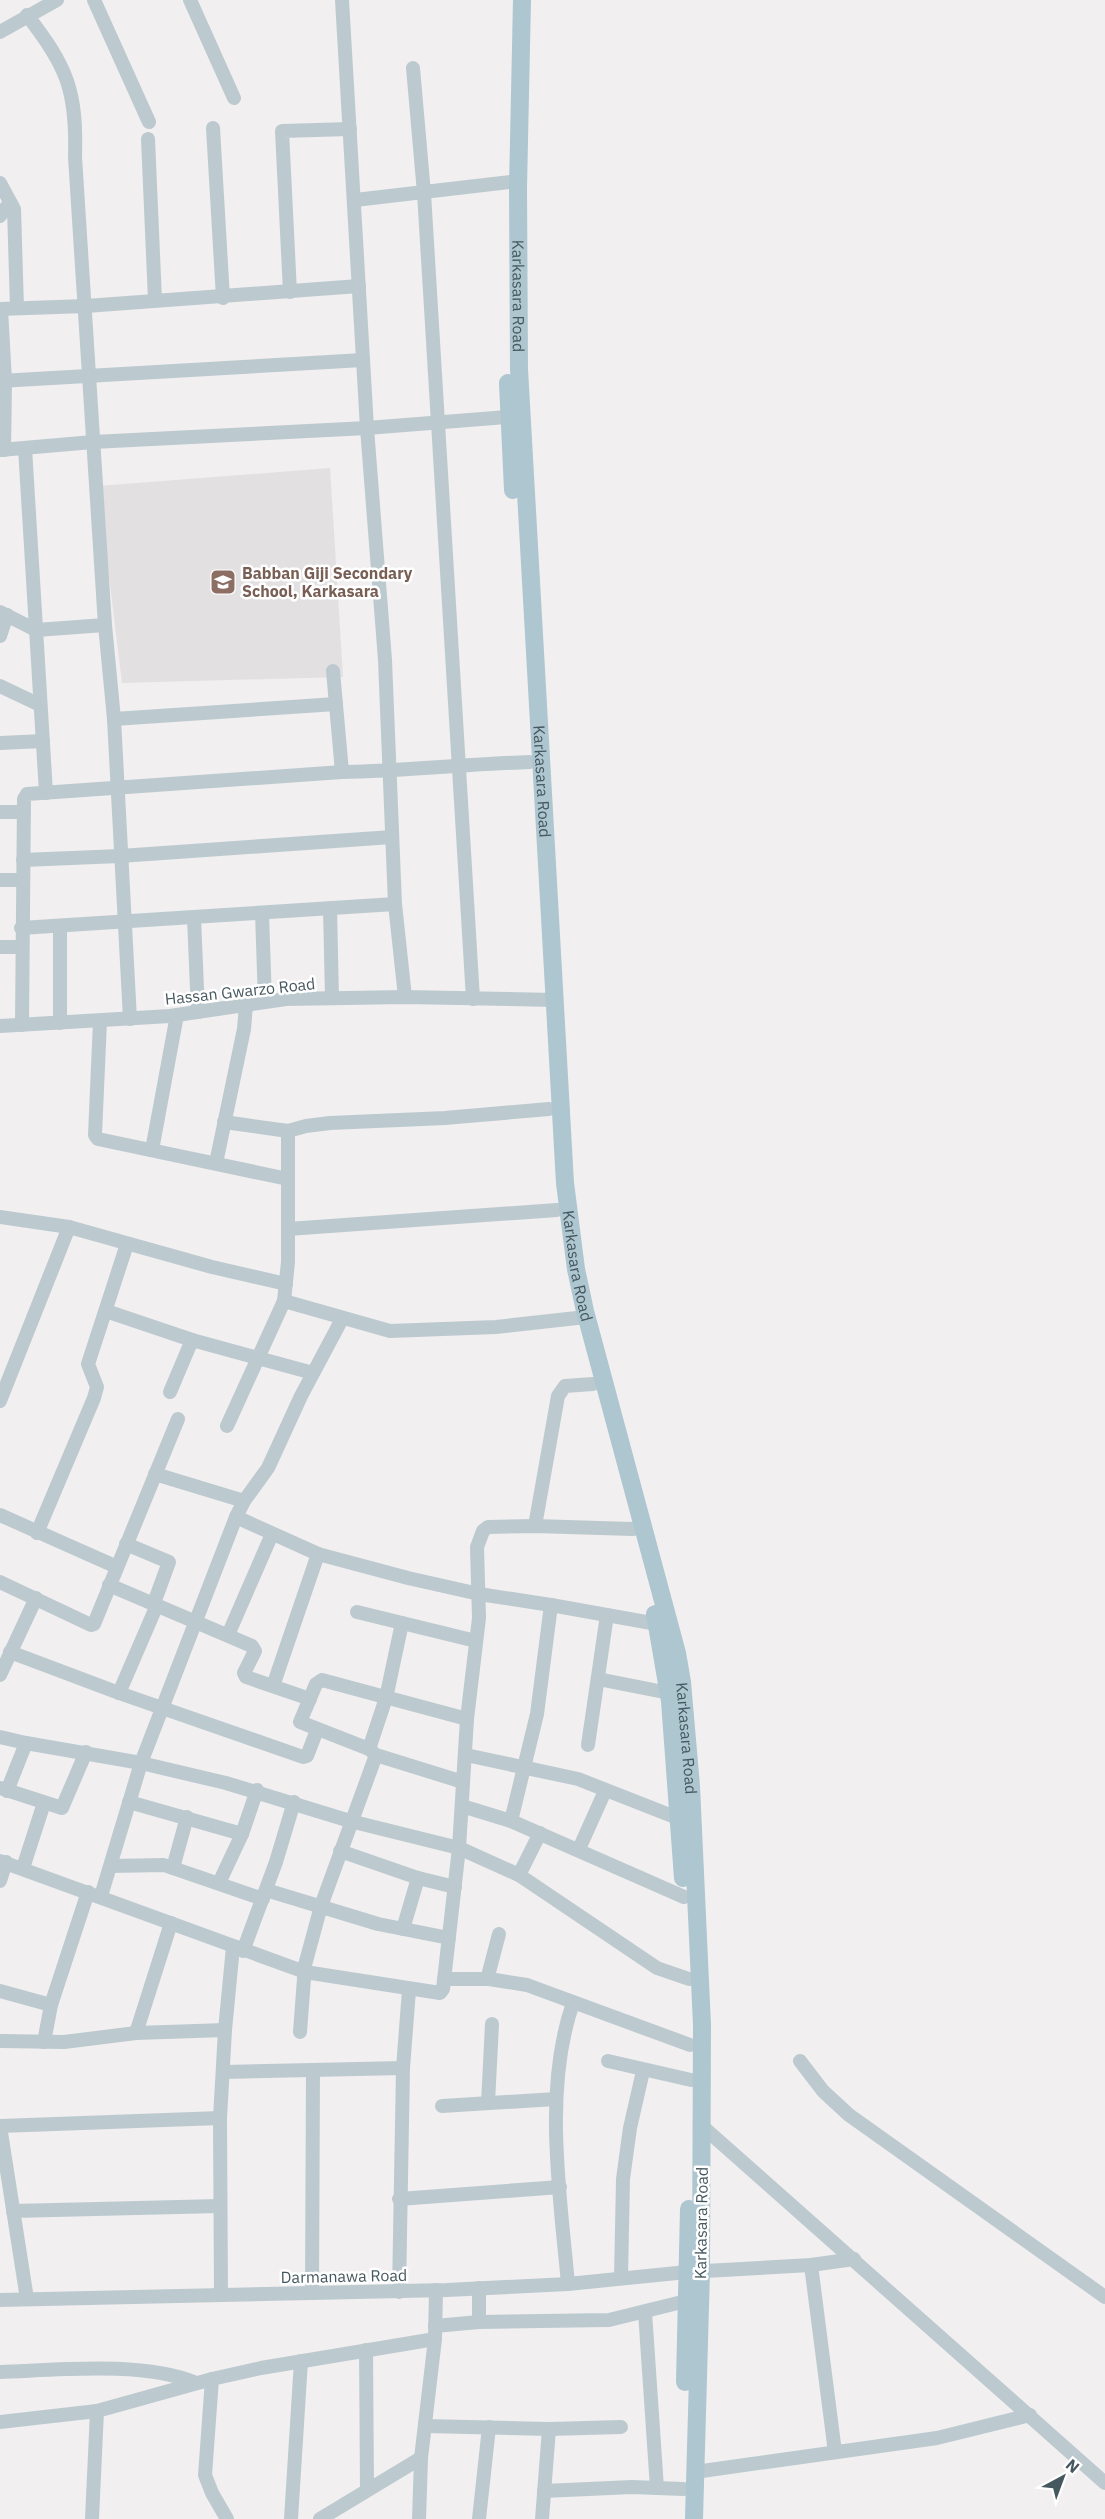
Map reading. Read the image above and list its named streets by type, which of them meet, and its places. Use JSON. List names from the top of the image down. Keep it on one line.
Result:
{"streets":{"main road":["Karkasara Road"],"street":["Hassan Gwarzo Road","Darmanawa Road"]},"crossings":[["Karkasara Road","Hassan Gwarzo Road"],["Karkasara Road","Darmanawa Road"]],"places":{"school or university":["Babban Giji Secondary School, Karkasara"]},"north":"top right"}
